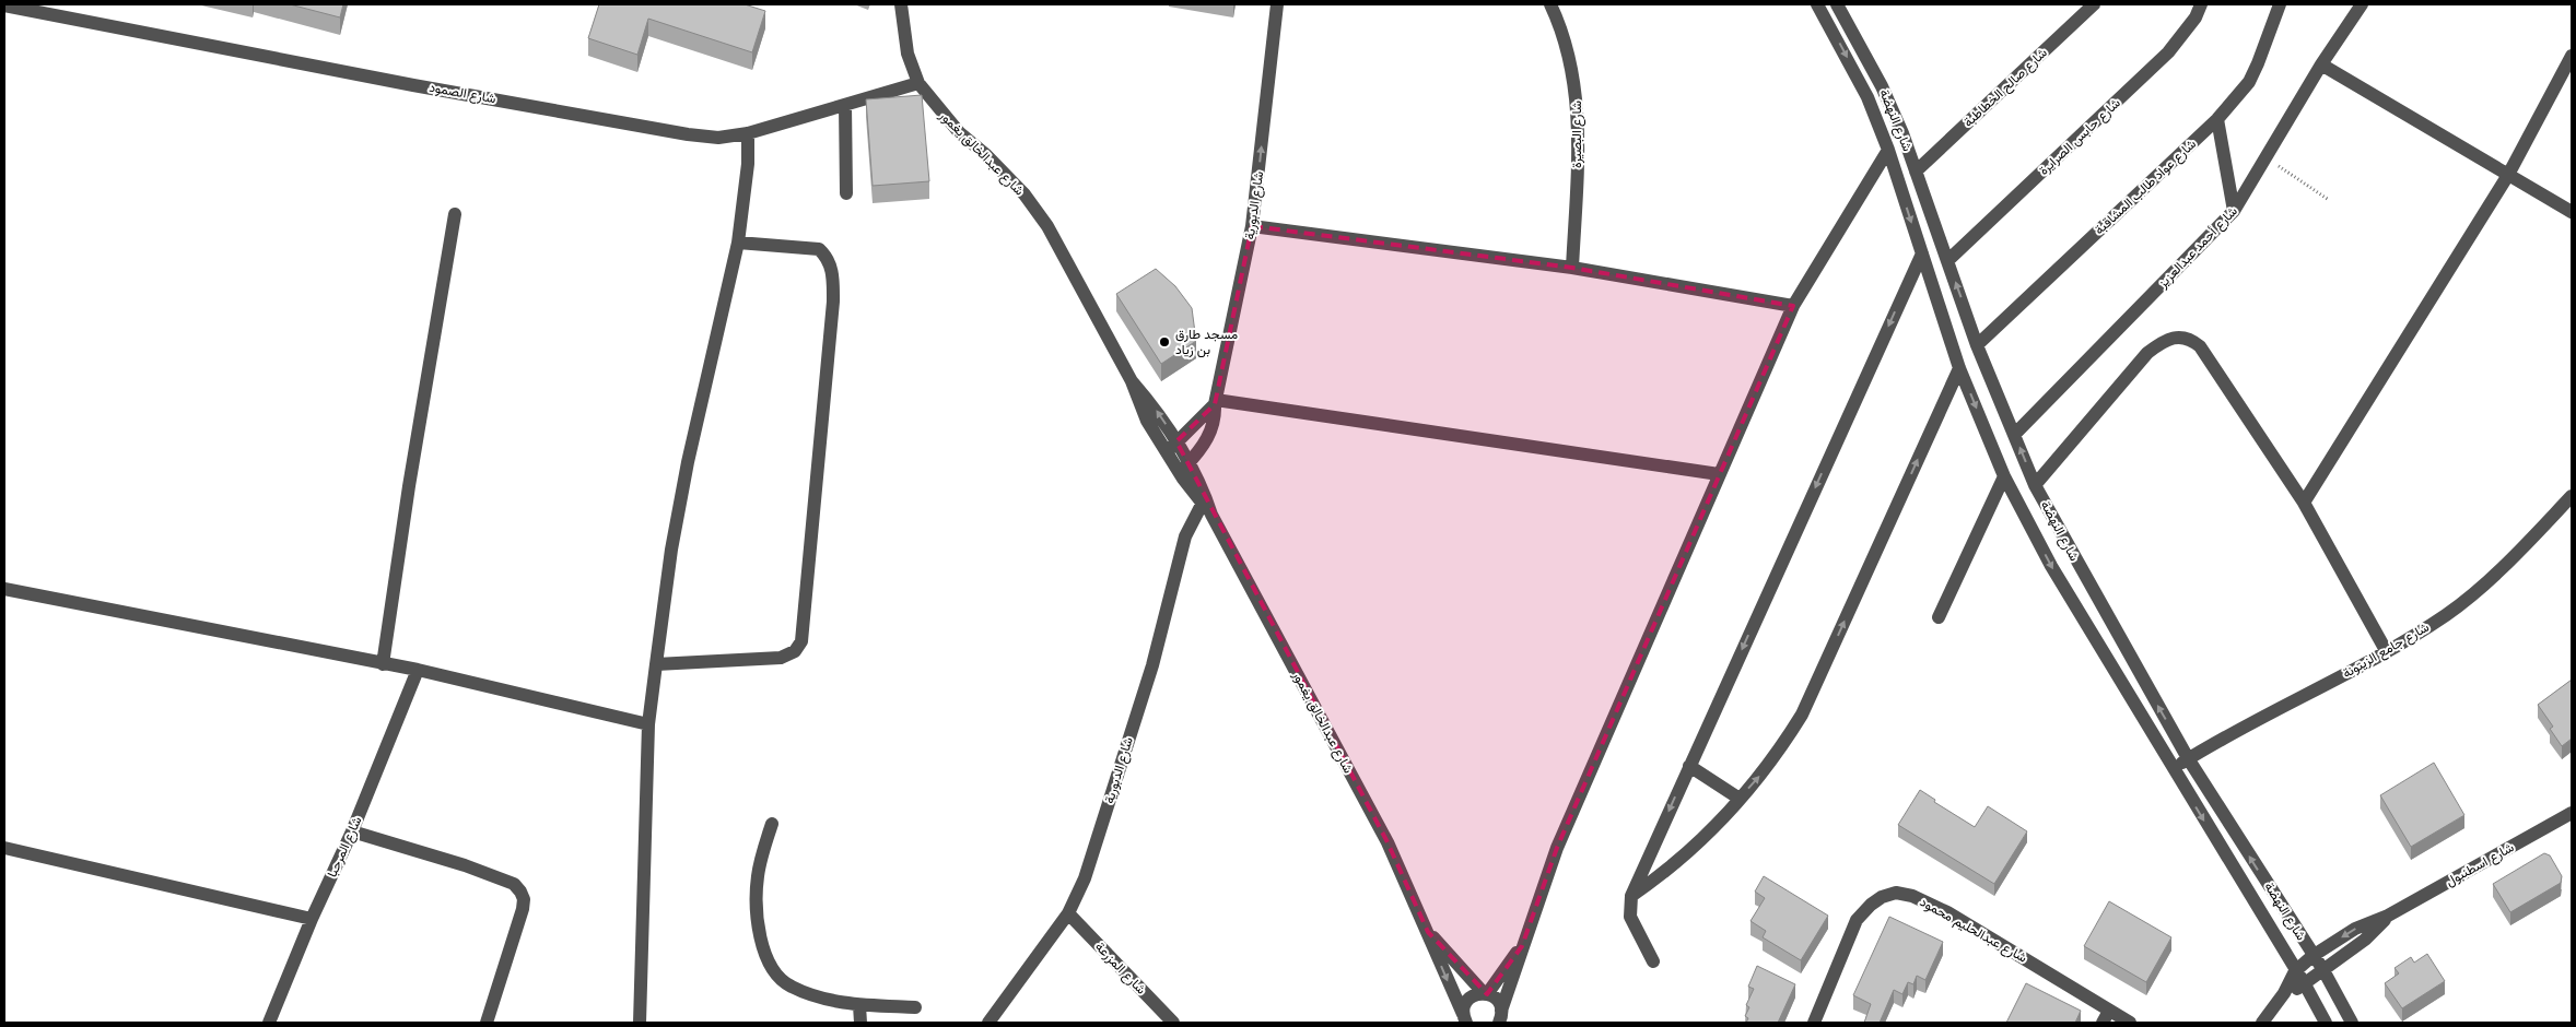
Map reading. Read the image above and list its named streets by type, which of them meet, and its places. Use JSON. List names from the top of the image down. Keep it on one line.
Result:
{"streets":{"street":["شارع صالح الخطاطبة","شارع الصمود","شارع النهضة","شارع البصيرة","شارع حابس الصرايرة","شارع عبدالخالق يغمور","شارع عواد طالب المشاقبة","شارع الدبورية","شارع أحمد عبدالعزيز","شارع جامع الزيتونة","شارع المرحبا","شارع اسطنبول","شارع عبدالحليم محمود","شارع المزرعة"]},"crossings":[["شارع صالح الخطاطبة","شارع النهضة"],["شارع الصمود","شارع عبدالخالق يغمور"],["شارع النهضة","شارع حابس الصرايرة"],["شارع النهضة","شارع عواد طالب المشاقبة"],["شارع النهضة","شارع أحمد عبدالعزيز"],["شارع النهضة","شارع جامع الزيتونة"],["شارع النهضة","شارع اسطنبول"],["شارع عبدالخالق يغمور","شارع الدبورية"],["شارع الدبورية","شارع المزرعة"]],"places":["مسجد طارق بن زياد"]}
